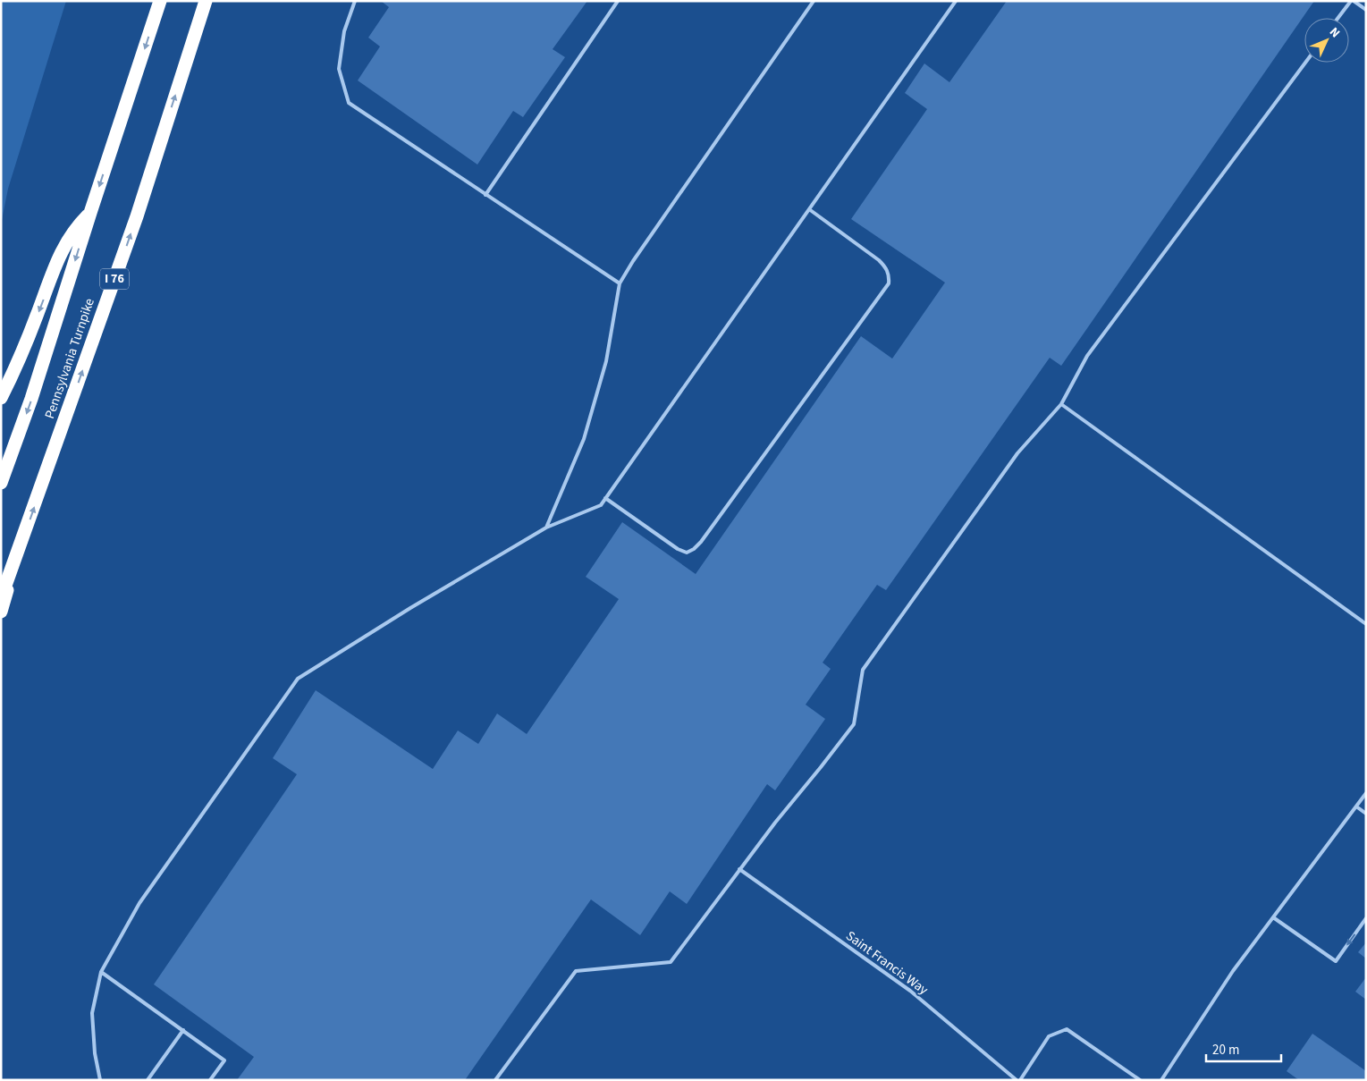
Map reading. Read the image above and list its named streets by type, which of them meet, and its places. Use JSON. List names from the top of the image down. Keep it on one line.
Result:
{"streets":{"highway":["I 76","Pennsylvania Turnpike"],"lane":["Saint Francis Way"]},"scale_bar":"20 m","north":"top right"}
